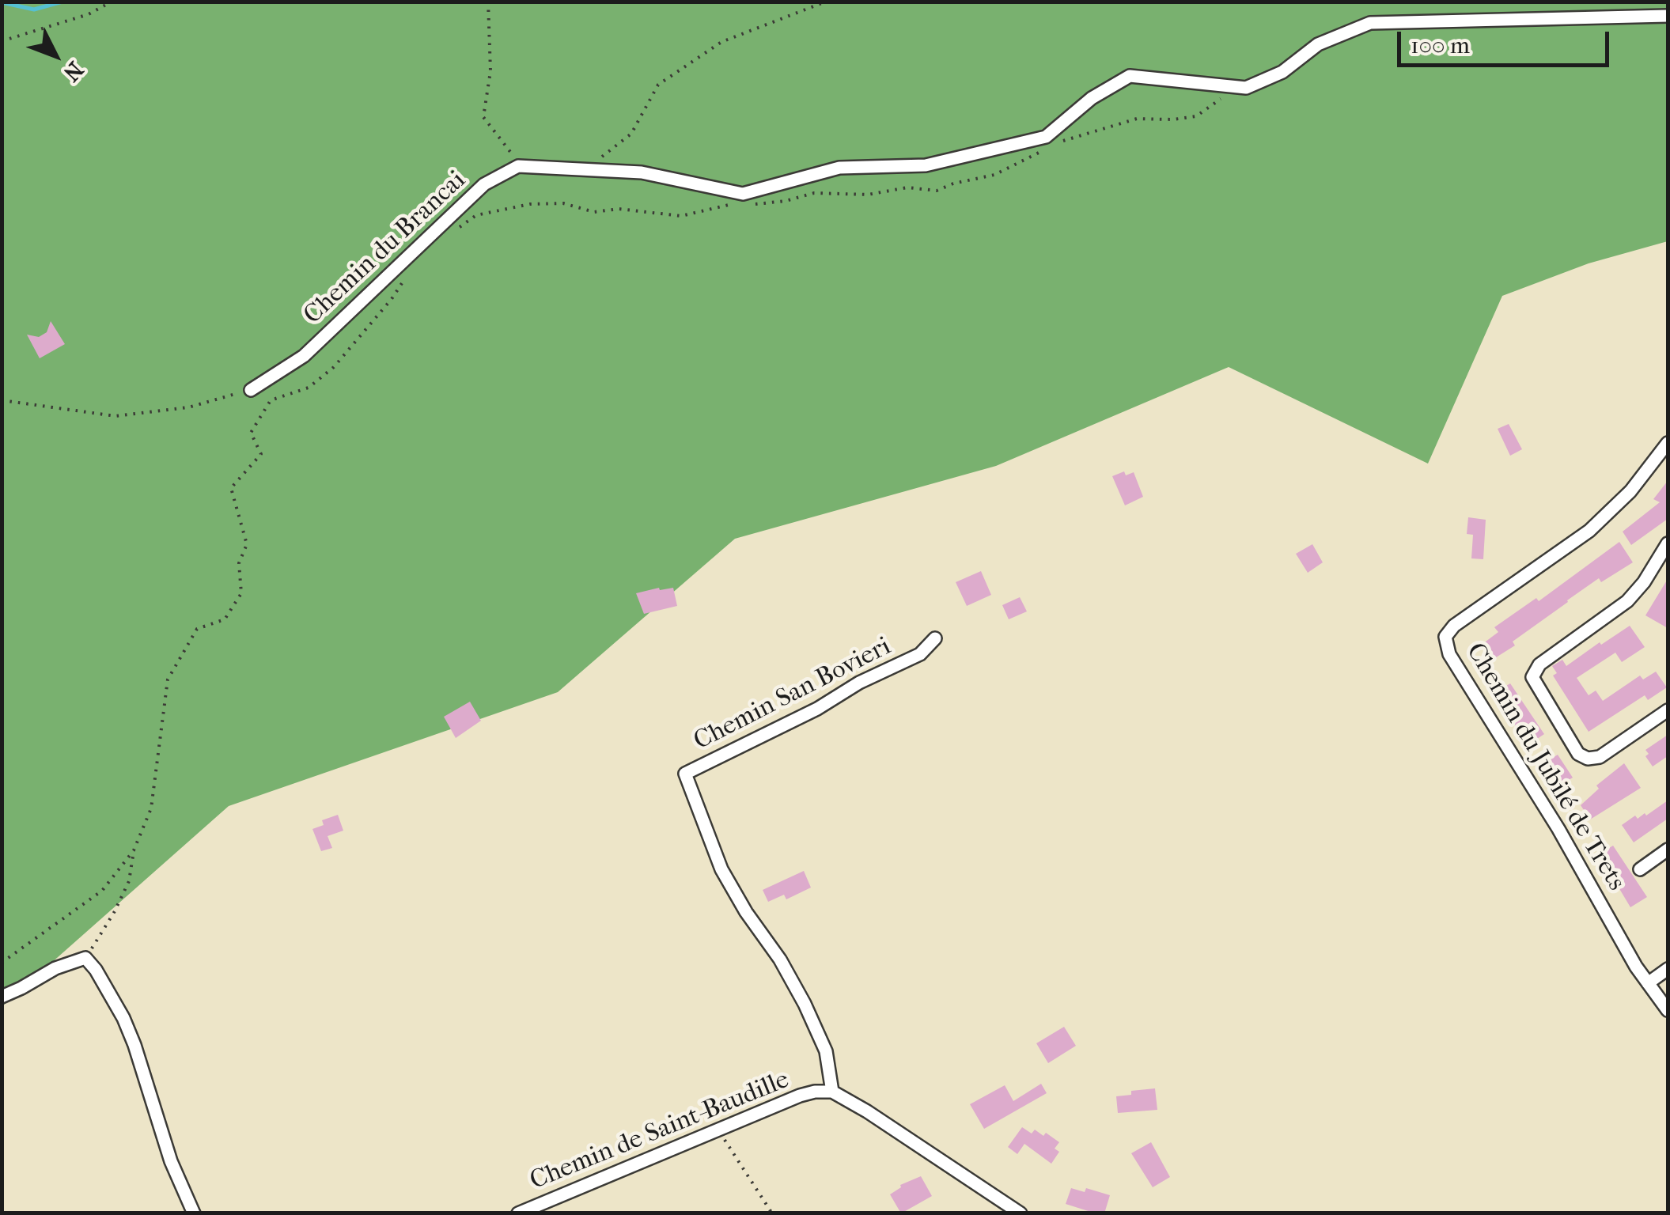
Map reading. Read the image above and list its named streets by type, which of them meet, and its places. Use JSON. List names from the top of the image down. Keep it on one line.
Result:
{"streets":{"street":["Chemin du Brancai","Chemin San Bovieri","Chemin du Jubilé de Trets","Chemin de Saint-Baudille"]},"crossings":[["Chemin San Bovieri","Chemin de Saint-Baudille"]],"scale_bar":"100 m","north":"bottom right"}
